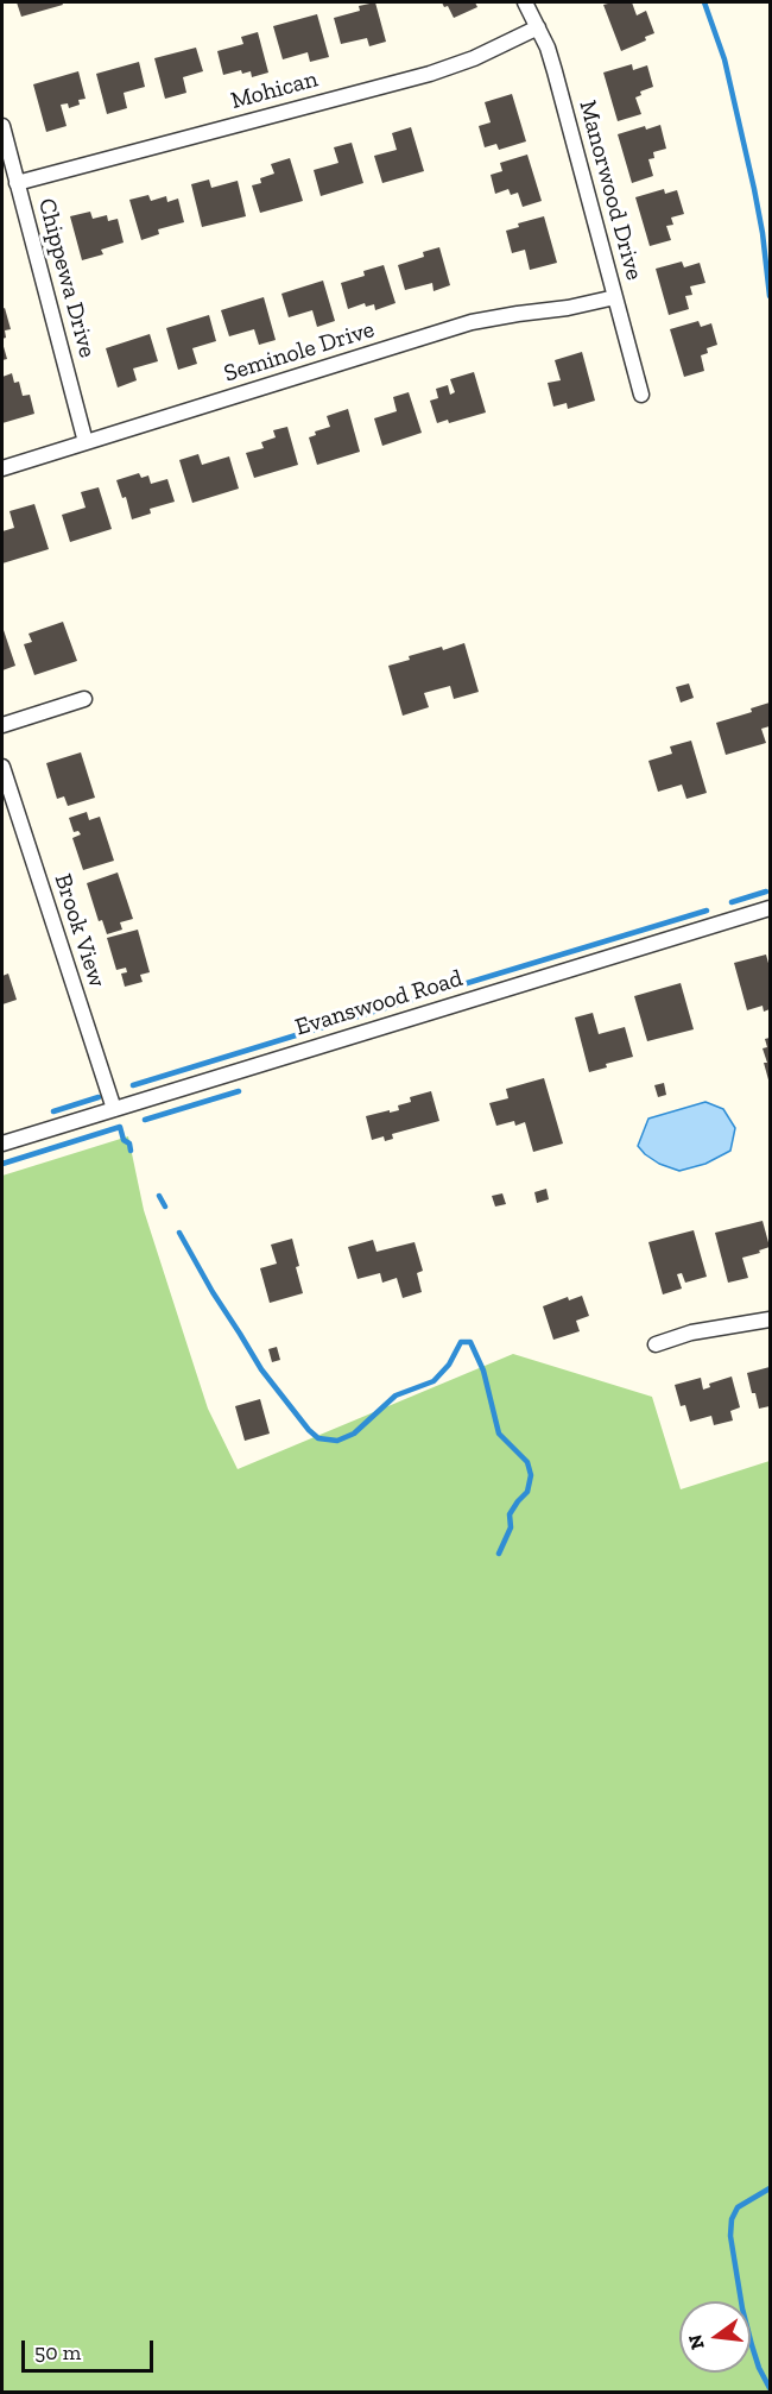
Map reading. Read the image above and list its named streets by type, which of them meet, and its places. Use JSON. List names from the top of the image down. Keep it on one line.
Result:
{"streets":{"street":["Mohican","Manorwood Drive","Chippewa Drive","Seminole Drive","Brook View","Evanswood Road"]},"crossings":[["Mohican","Manorwood Drive"],["Mohican","Chippewa Drive"],["Manorwood Drive","Seminole Drive"],["Chippewa Drive","Seminole Drive"],["Brook View","Evanswood Road"]],"scale_bar":"50 m","north":"left"}
